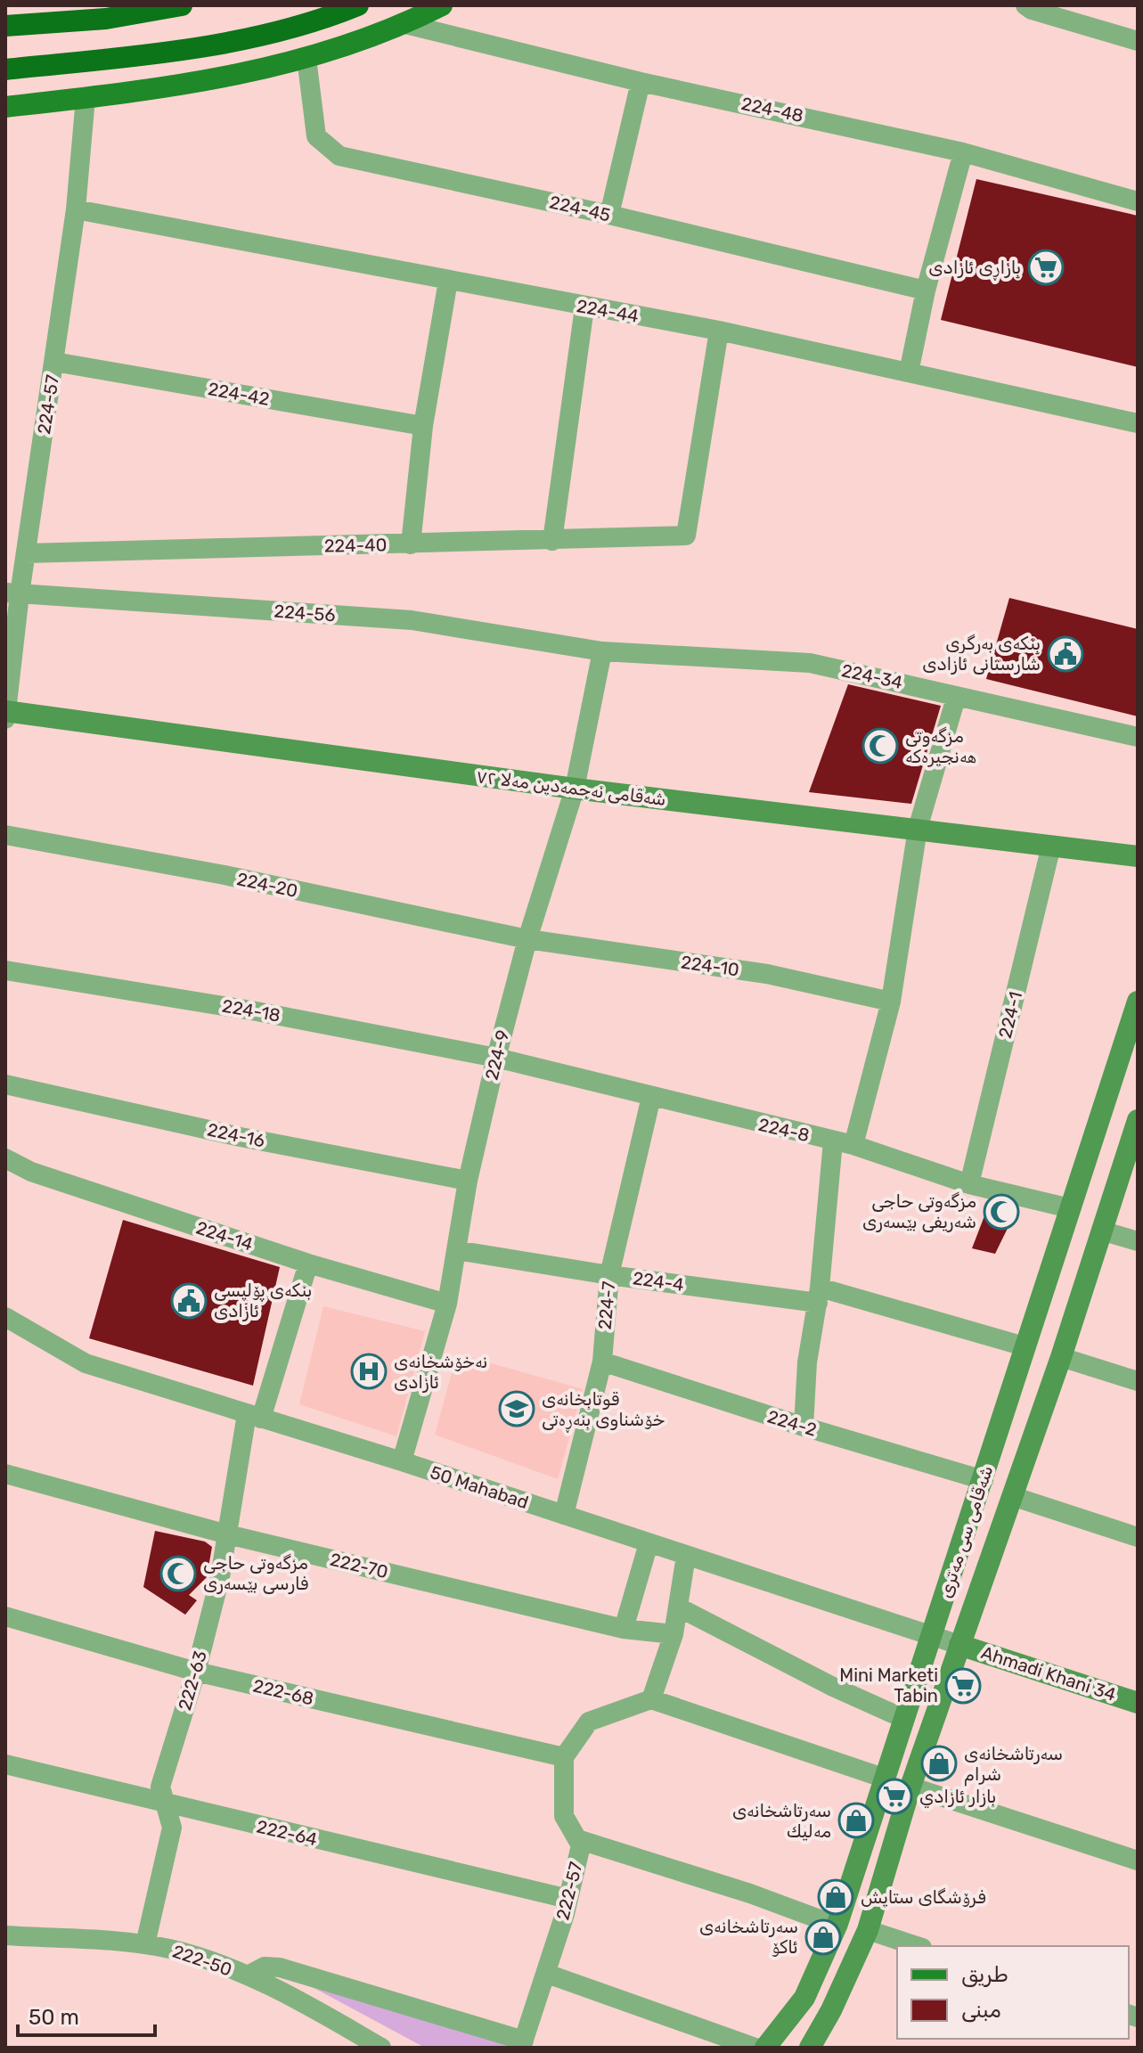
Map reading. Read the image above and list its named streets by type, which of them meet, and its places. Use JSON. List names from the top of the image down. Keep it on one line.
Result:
{"streets":{"main road":["شەقامی نەجمەدین مەلا ٧٢","شەقامی سی مەتری","Ahmadi Khani 34"],"street":["224-48","224-45","224-44","224-42","224-57","224-40","224-56","224-34","224-20","224-10","224-18","224-1","224-9","224-8","224-16","224-14","224-4","224-7","224-2","50 Mahabad","222-70","222-63","222-68","222-64","222-57","222-50"]},"crossings":[["224-44","224-57"],["224-44","224-40"],["224-42","224-57"],["224-57","224-40"],["224-57","224-56"],["224-57","شەقامی نەجمەدین مەلا ٧٢"],["224-56","224-34"],["224-56","224-9"],["224-34","224-9"],["شەقامی نەجمەدین مەلا ٧٢","224-1"],["شەقامی نەجمەدین مەلا ٧٢","224-9"],["224-20","224-10"],["224-20","224-9"],["224-10","224-9"],["224-18","224-9"],["224-18","224-8"],["224-1","224-8"],["224-9","224-8"],["224-9","224-16"],["224-9","224-14"],["224-9","224-4"],["224-9","50 Mahabad"],["224-8","224-7"],["224-8","شەقامی سی مەتری"],["224-14","222-63"],["224-4","224-7"],["224-4","شەقامی سی مەتری"],["224-7","224-2"],["224-7","50 Mahabad"],["224-2","شەقامی سی مەتری"],["50 Mahabad","شەقامی سی مەتری"],["50 Mahabad","Ahmadi Khani 34"],["50 Mahabad","222-63"],["شەقامی سی مەتری","Ahmadi Khani 34"],["222-70","222-63"],["222-63","222-68"],["222-63","222-64"],["222-63","222-50"],["222-68","222-57"],["222-64","222-57"]],"places":{"supermarket":["بازاڕی ئازادی","Mini Marketi Tabin","بازار ئازادي"],"public building":["بنکەی بەرگری شارستانی ئازادی","بنکەی پۆلیسی ئازادی"],"mosque":["مزگەوتی ھەنجیرەکە","مزگەوتی حاجی شەریفی بێسەری","مزگەوتی حاجی فارسی بێسەری"],"hospital":["نەخۆشخانەی ئازادی"],"school or university":["قوتابخانەی خۆشناوی بنەڕەتی"],"shop":["سە‌رتاشخانە‌ی شرام","سە‌رتاشخانە‌ی مە‌لیك","فرۆشگای ستایش","سە‌رتاشخانە‌ی ئاكۆ"]},"legend":["طريق","مبنى"],"scale_bar":"50 m"}
